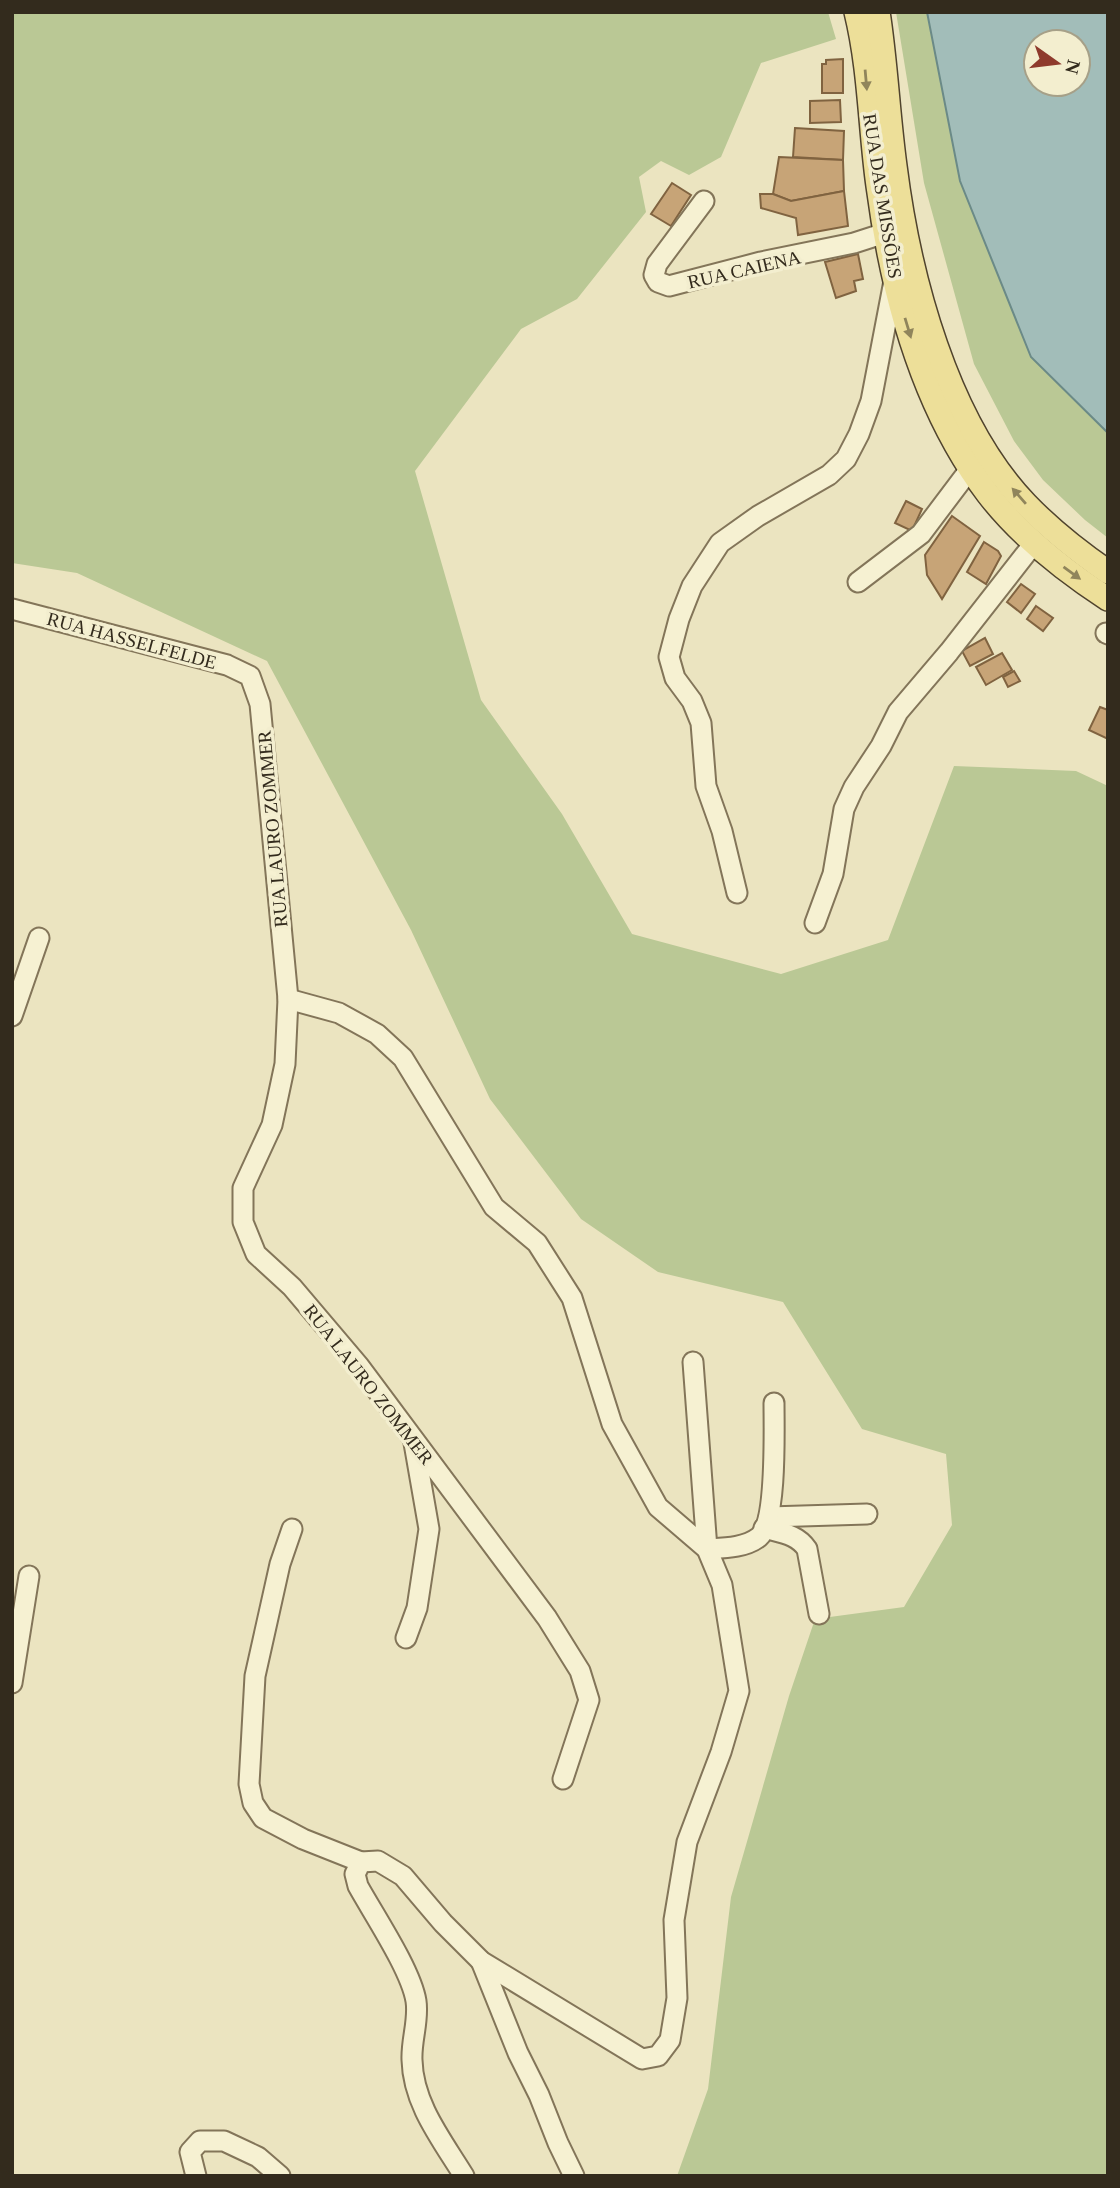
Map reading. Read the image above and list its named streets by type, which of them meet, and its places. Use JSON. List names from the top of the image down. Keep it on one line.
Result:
{"streets":{"main road":["RUA DAS MISSÕES"],"street":["RUA CAIENA","RUA HASSELFELDE","RUA LAURO ZOMMER"]},"crossings":[["RUA DAS MISSÕES","RUA CAIENA"],["RUA HASSELFELDE","RUA LAURO ZOMMER"]],"north":"right"}
